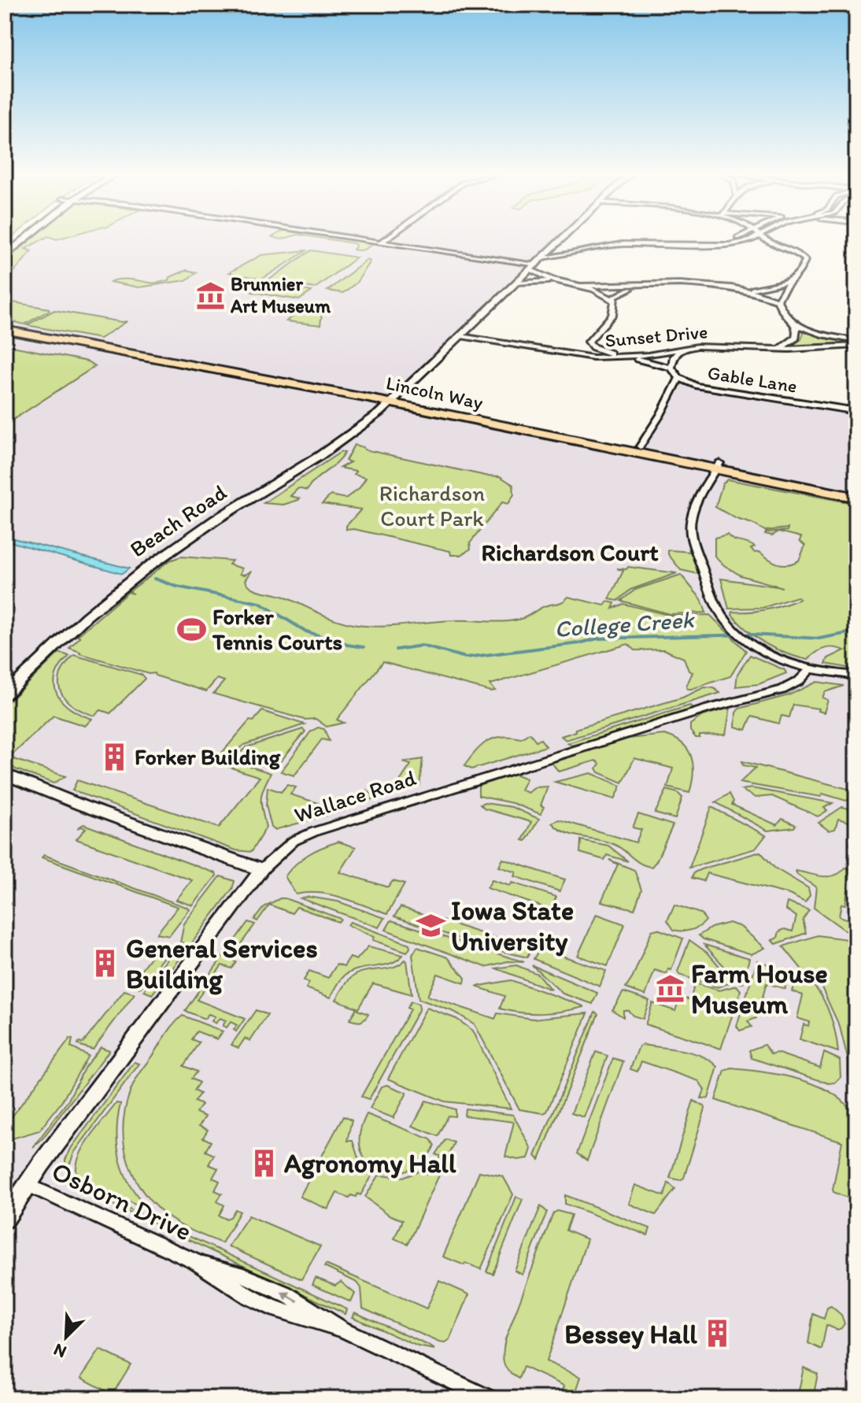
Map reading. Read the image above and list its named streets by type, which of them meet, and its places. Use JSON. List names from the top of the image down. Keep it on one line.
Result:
{"streets":{"main road":["Lincoln Way"],"street":["Sunset Drive","Gable Lane","Beach Road","Wallace Road","Osborn Drive"]},"crossings":[["Sunset Drive","Gable Lane"],["Sunset Drive","Beach Road"],["Lincoln Way","Beach Road"],["Wallace Road","Osborn Drive"]],"districts":["Richardson Court"],"water":["College Creek"],"parks":["Richardson Court Park"],"places":{"museum":["Brunnier Art Museum","Farm House Museum"],"sports":["Forker Tennis Courts"],"building":["Forker Building","General Services Building","Agronomy Hall","Bessey Hall"],"school or university":["Iowa State University"]},"north":"bottom left"}
